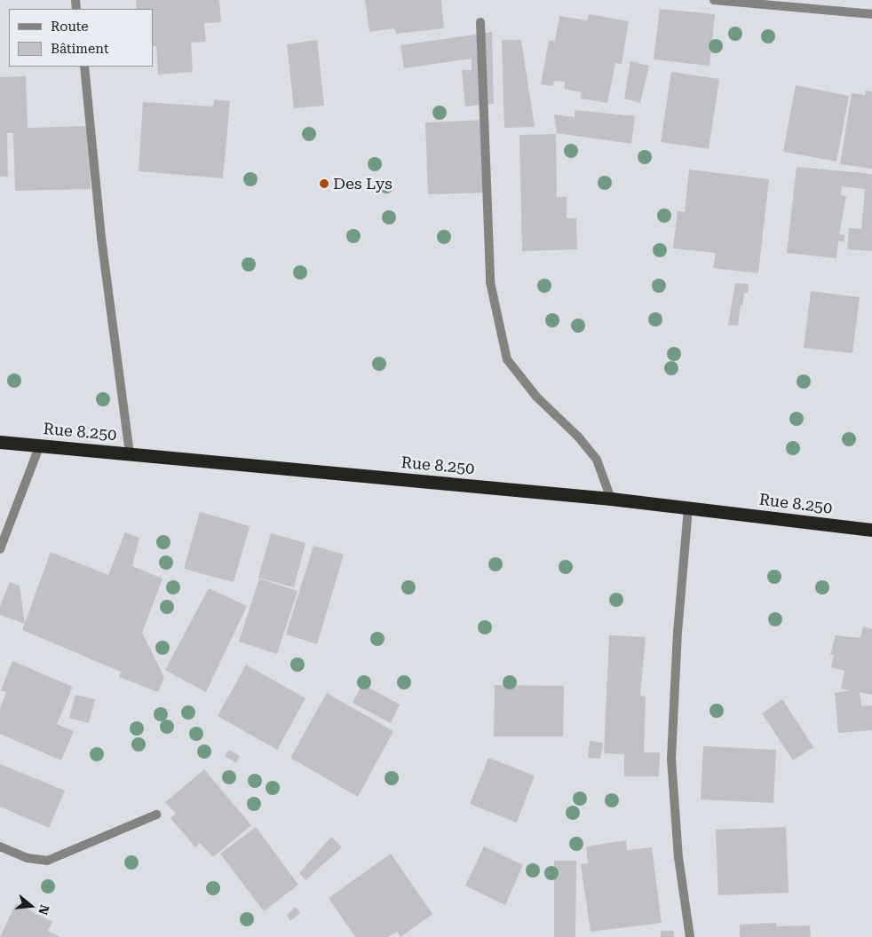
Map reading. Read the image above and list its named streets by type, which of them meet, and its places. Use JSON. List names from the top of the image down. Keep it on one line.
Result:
{"streets":{"highway":["Rue 8.250"]},"places":["Des Lys"],"legend":["Route","Bâtiment"],"north":"right"}
